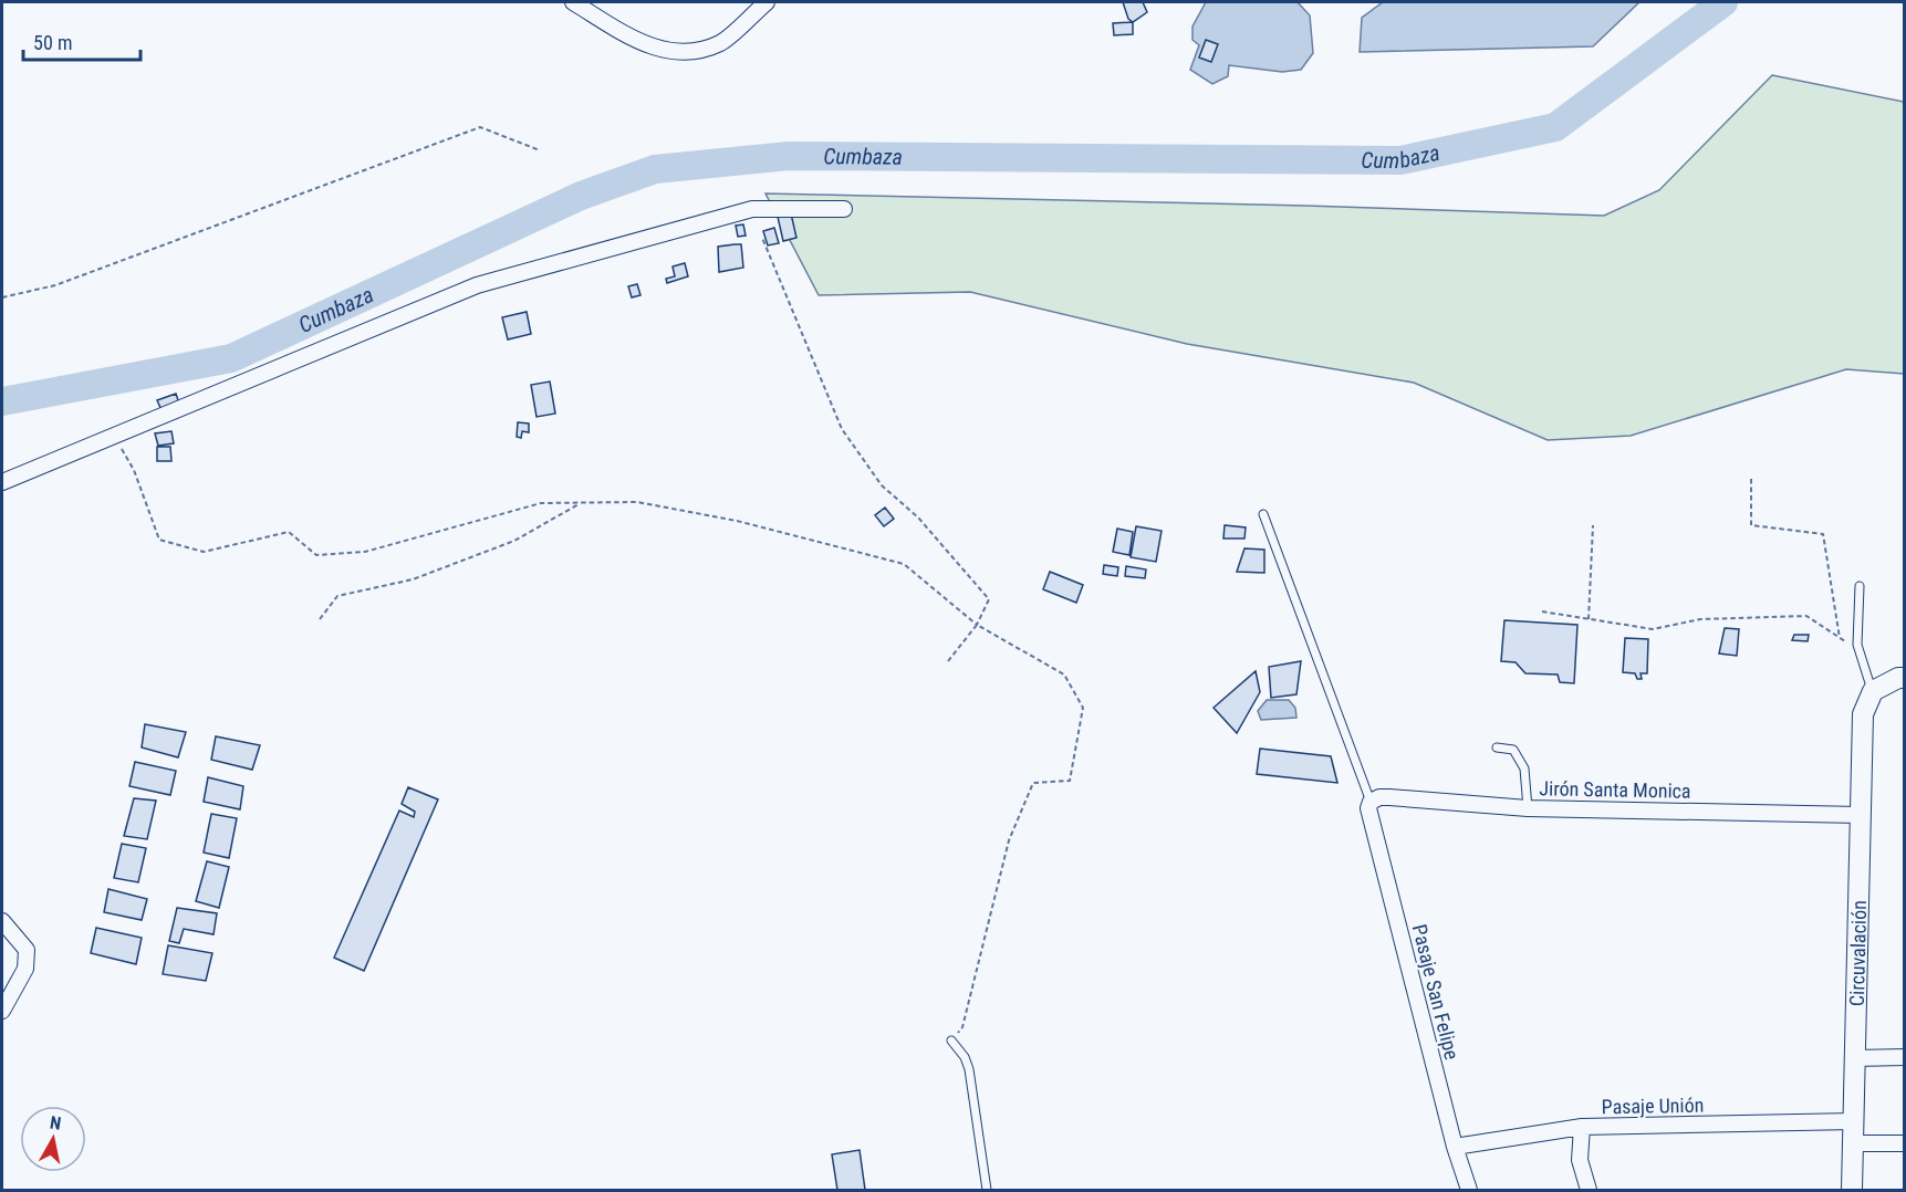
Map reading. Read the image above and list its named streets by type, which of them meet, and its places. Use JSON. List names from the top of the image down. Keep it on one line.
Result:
{"streets":{"main road":["Circuvalación"],"street":["Jirón Santa Monica","Pasaje San Felipe","Pasaje Unión"]},"crossings":[["Jirón Santa Monica","Circuvalación"],["Jirón Santa Monica","Pasaje San Felipe"],["Circuvalación","Pasaje Unión"],["Pasaje San Felipe","Pasaje Unión"]],"water":["Cumbaza"],"scale_bar":"50 m","north":"top"}
